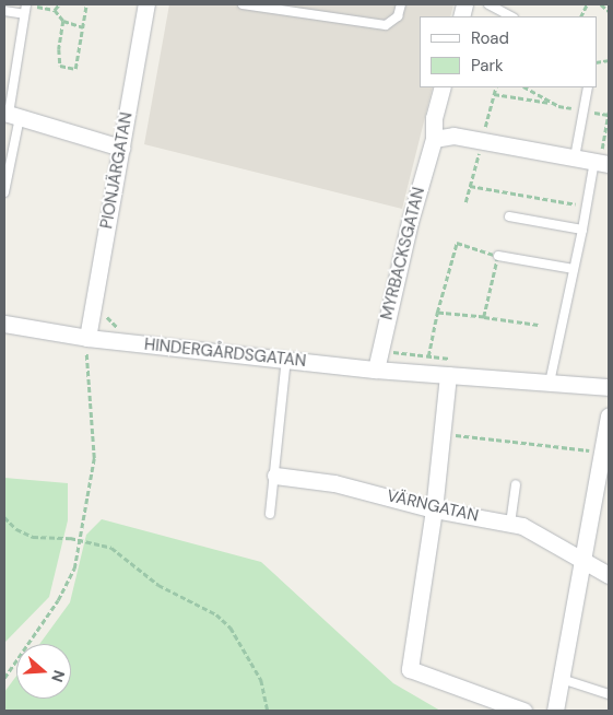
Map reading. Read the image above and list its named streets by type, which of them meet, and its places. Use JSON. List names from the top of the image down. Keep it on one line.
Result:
{"streets":{"street":["PIONJÄRGATAN","MYRBACKSGATAN","HINDERGÅRDSGATAN","VÄRNGATAN"]},"crossings":[["PIONJÄRGATAN","HINDERGÅRDSGATAN"],["MYRBACKSGATAN","HINDERGÅRDSGATAN"]],"legend":["Road","Park"],"north":"right"}
